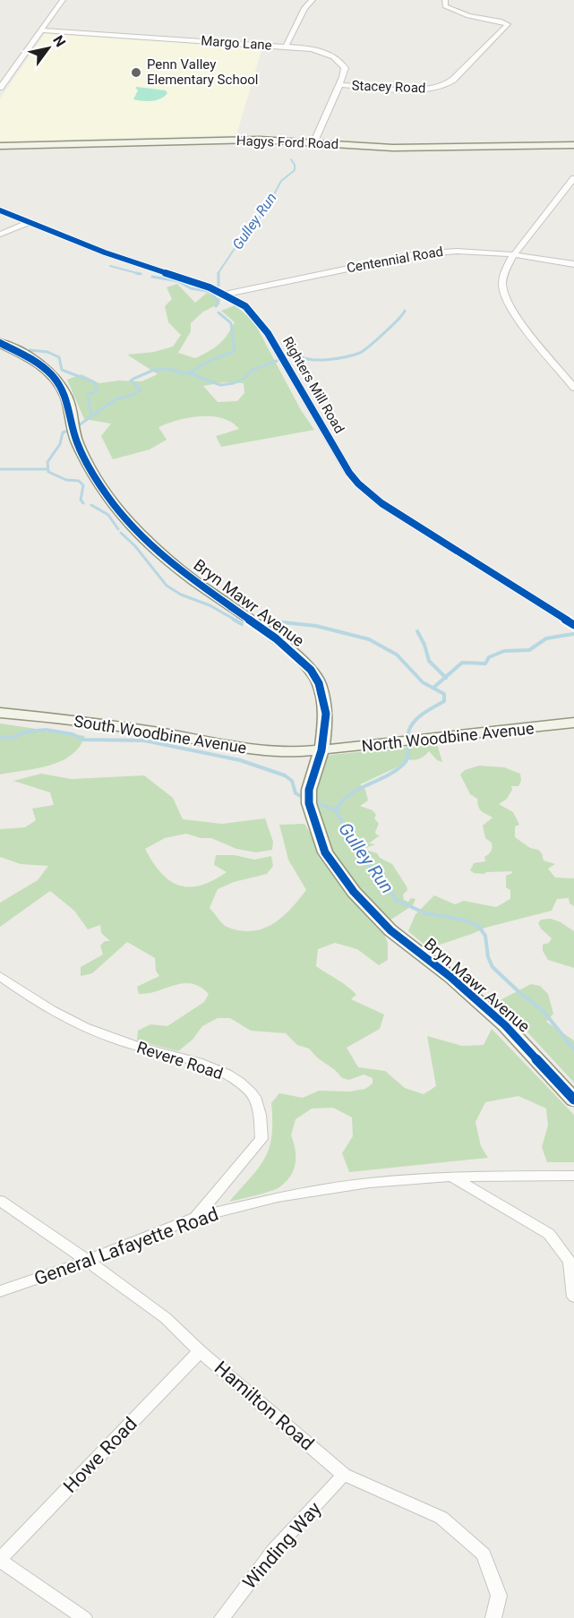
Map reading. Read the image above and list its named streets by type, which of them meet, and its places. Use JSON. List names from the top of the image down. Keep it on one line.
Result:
{"streets":{"street":["Margo Lane","Stacey Road","Hagys Ford Road","Centennial Road","Righters Mill Road","Bryn Mawr Avenue","South Woodbine Avenue","North Woodbine Avenue","Revere Road","General Lafayette Road","Hamilton Road","Howe Road","Winding Way"]},"crossings":[["Margo Lane","Stacey Road"],["Margo Lane","Hagys Ford Road"],["Centennial Road","Righters Mill Road"],["Bryn Mawr Avenue","South Woodbine Avenue"],["Bryn Mawr Avenue","North Woodbine Avenue"],["South Woodbine Avenue","North Woodbine Avenue"],["Revere Road","General Lafayette Road"],["General Lafayette Road","Hamilton Road"],["Hamilton Road","Howe Road"],["Hamilton Road","Winding Way"]],"water":["Gulley Run"],"places":["Penn Valley Elementary School"],"north":"top right"}
